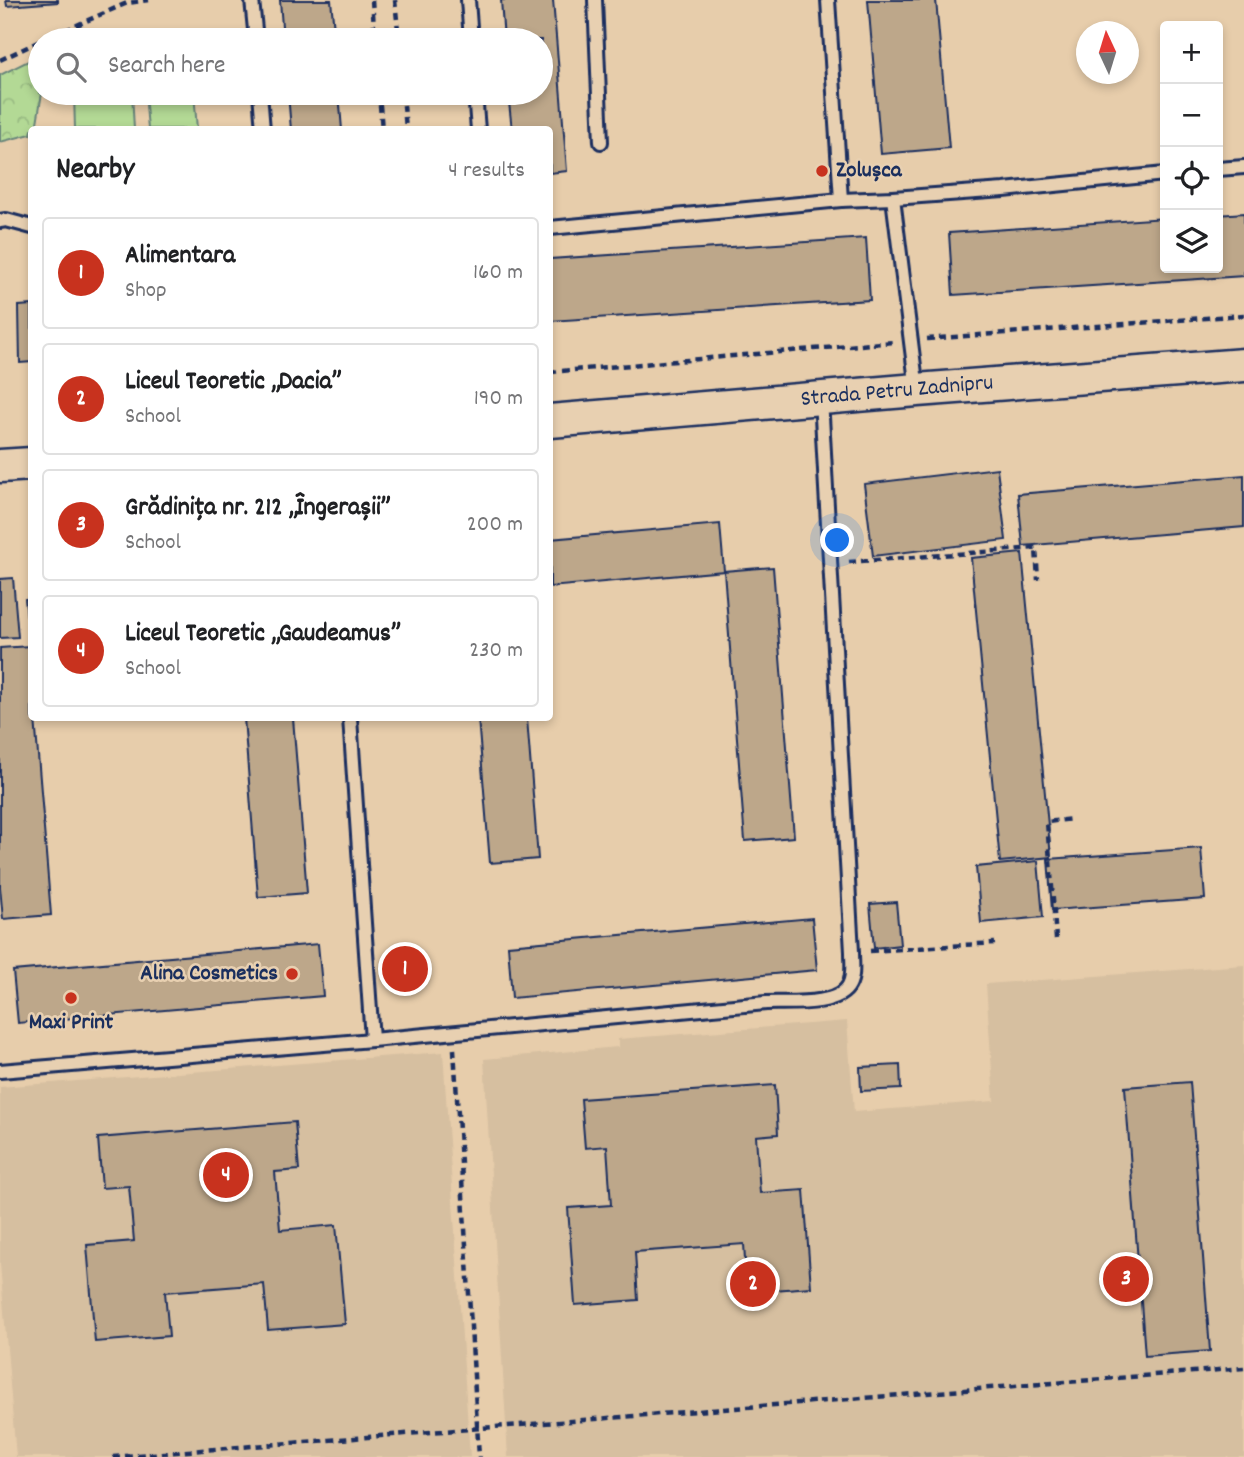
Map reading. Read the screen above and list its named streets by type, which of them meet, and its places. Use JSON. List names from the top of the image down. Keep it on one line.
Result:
{"streets":{"street":["Strada Petru Zadnipru"]},"places":["Zolușca","Alina Cosmetics","Maxi Print"],"north":"top","page":{"map_buttons":["+","−"],"search":"Search here","heading":["Nearby","4 results"],"list":[{"mark":"1","name":"Alimentara","note":"Shop","value":"160 m"},{"mark":"2","name":"Liceul Teoretic „Dacia”","note":"School","value":"190 m"},{"mark":"3","name":"Grădinița nr. 212 „Îngerașii”","note":"School","value":"200 m"},{"mark":"4","name":"Liceul Teoretic „Gaudeamus”","note":"School","value":"230 m"}],"pins":["1","4","3","2"]}}
